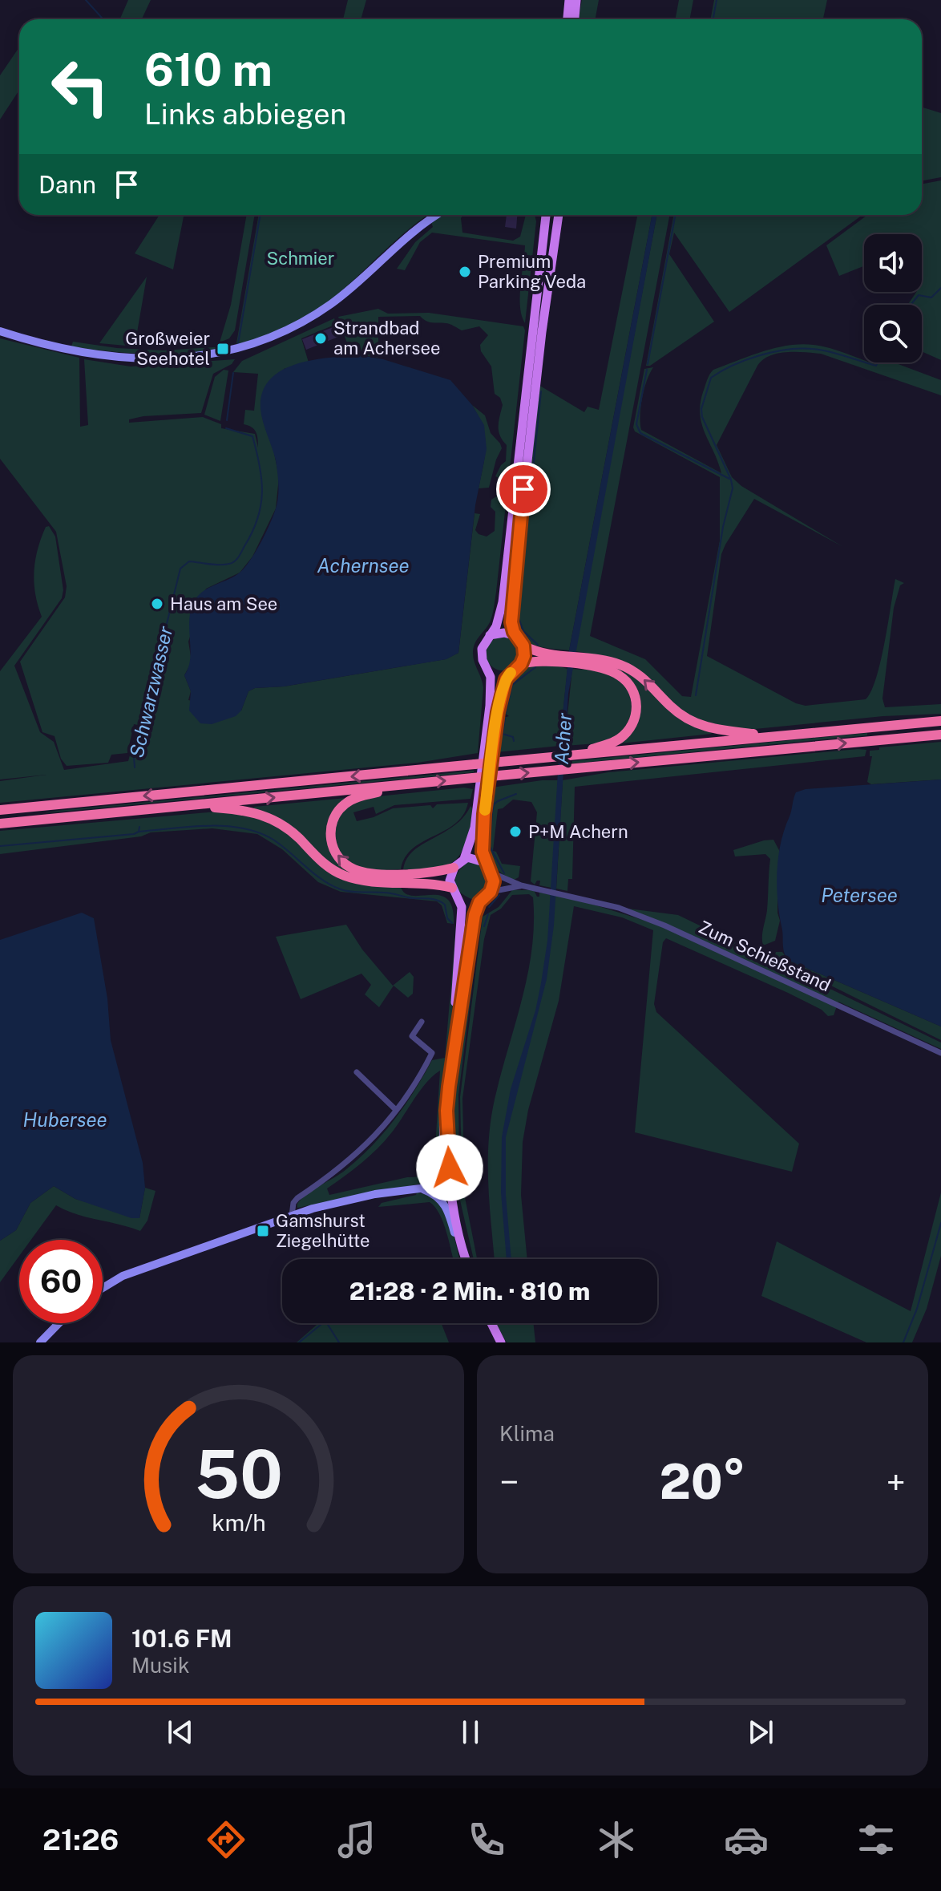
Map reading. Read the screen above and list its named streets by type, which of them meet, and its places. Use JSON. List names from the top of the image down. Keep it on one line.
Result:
{"streets":{"street":["Zum Schießstand"]},"water":["Achernsee","Schwarzwasser","Acher","Petersee","Hubersee"],"parks":["Schmier"],"places":{"other":["Premium Parking Veda","Strandbad am Achersee","Haus am See","P+M Achern"],"transit":["Großweier Seehotel","Gamshurst Ziegelhütte"]},"page":{"turn":["610 m","Links abbiegen"],"then":"Dann","limit":"60","trip":"21:28 · 2 Min. · 810 m","tile":"Klima","heat":["−","20°","+"],"song":["101.6 FM","Musik"],"tabs":"21:26","gauge":["50","km/h"]}}
